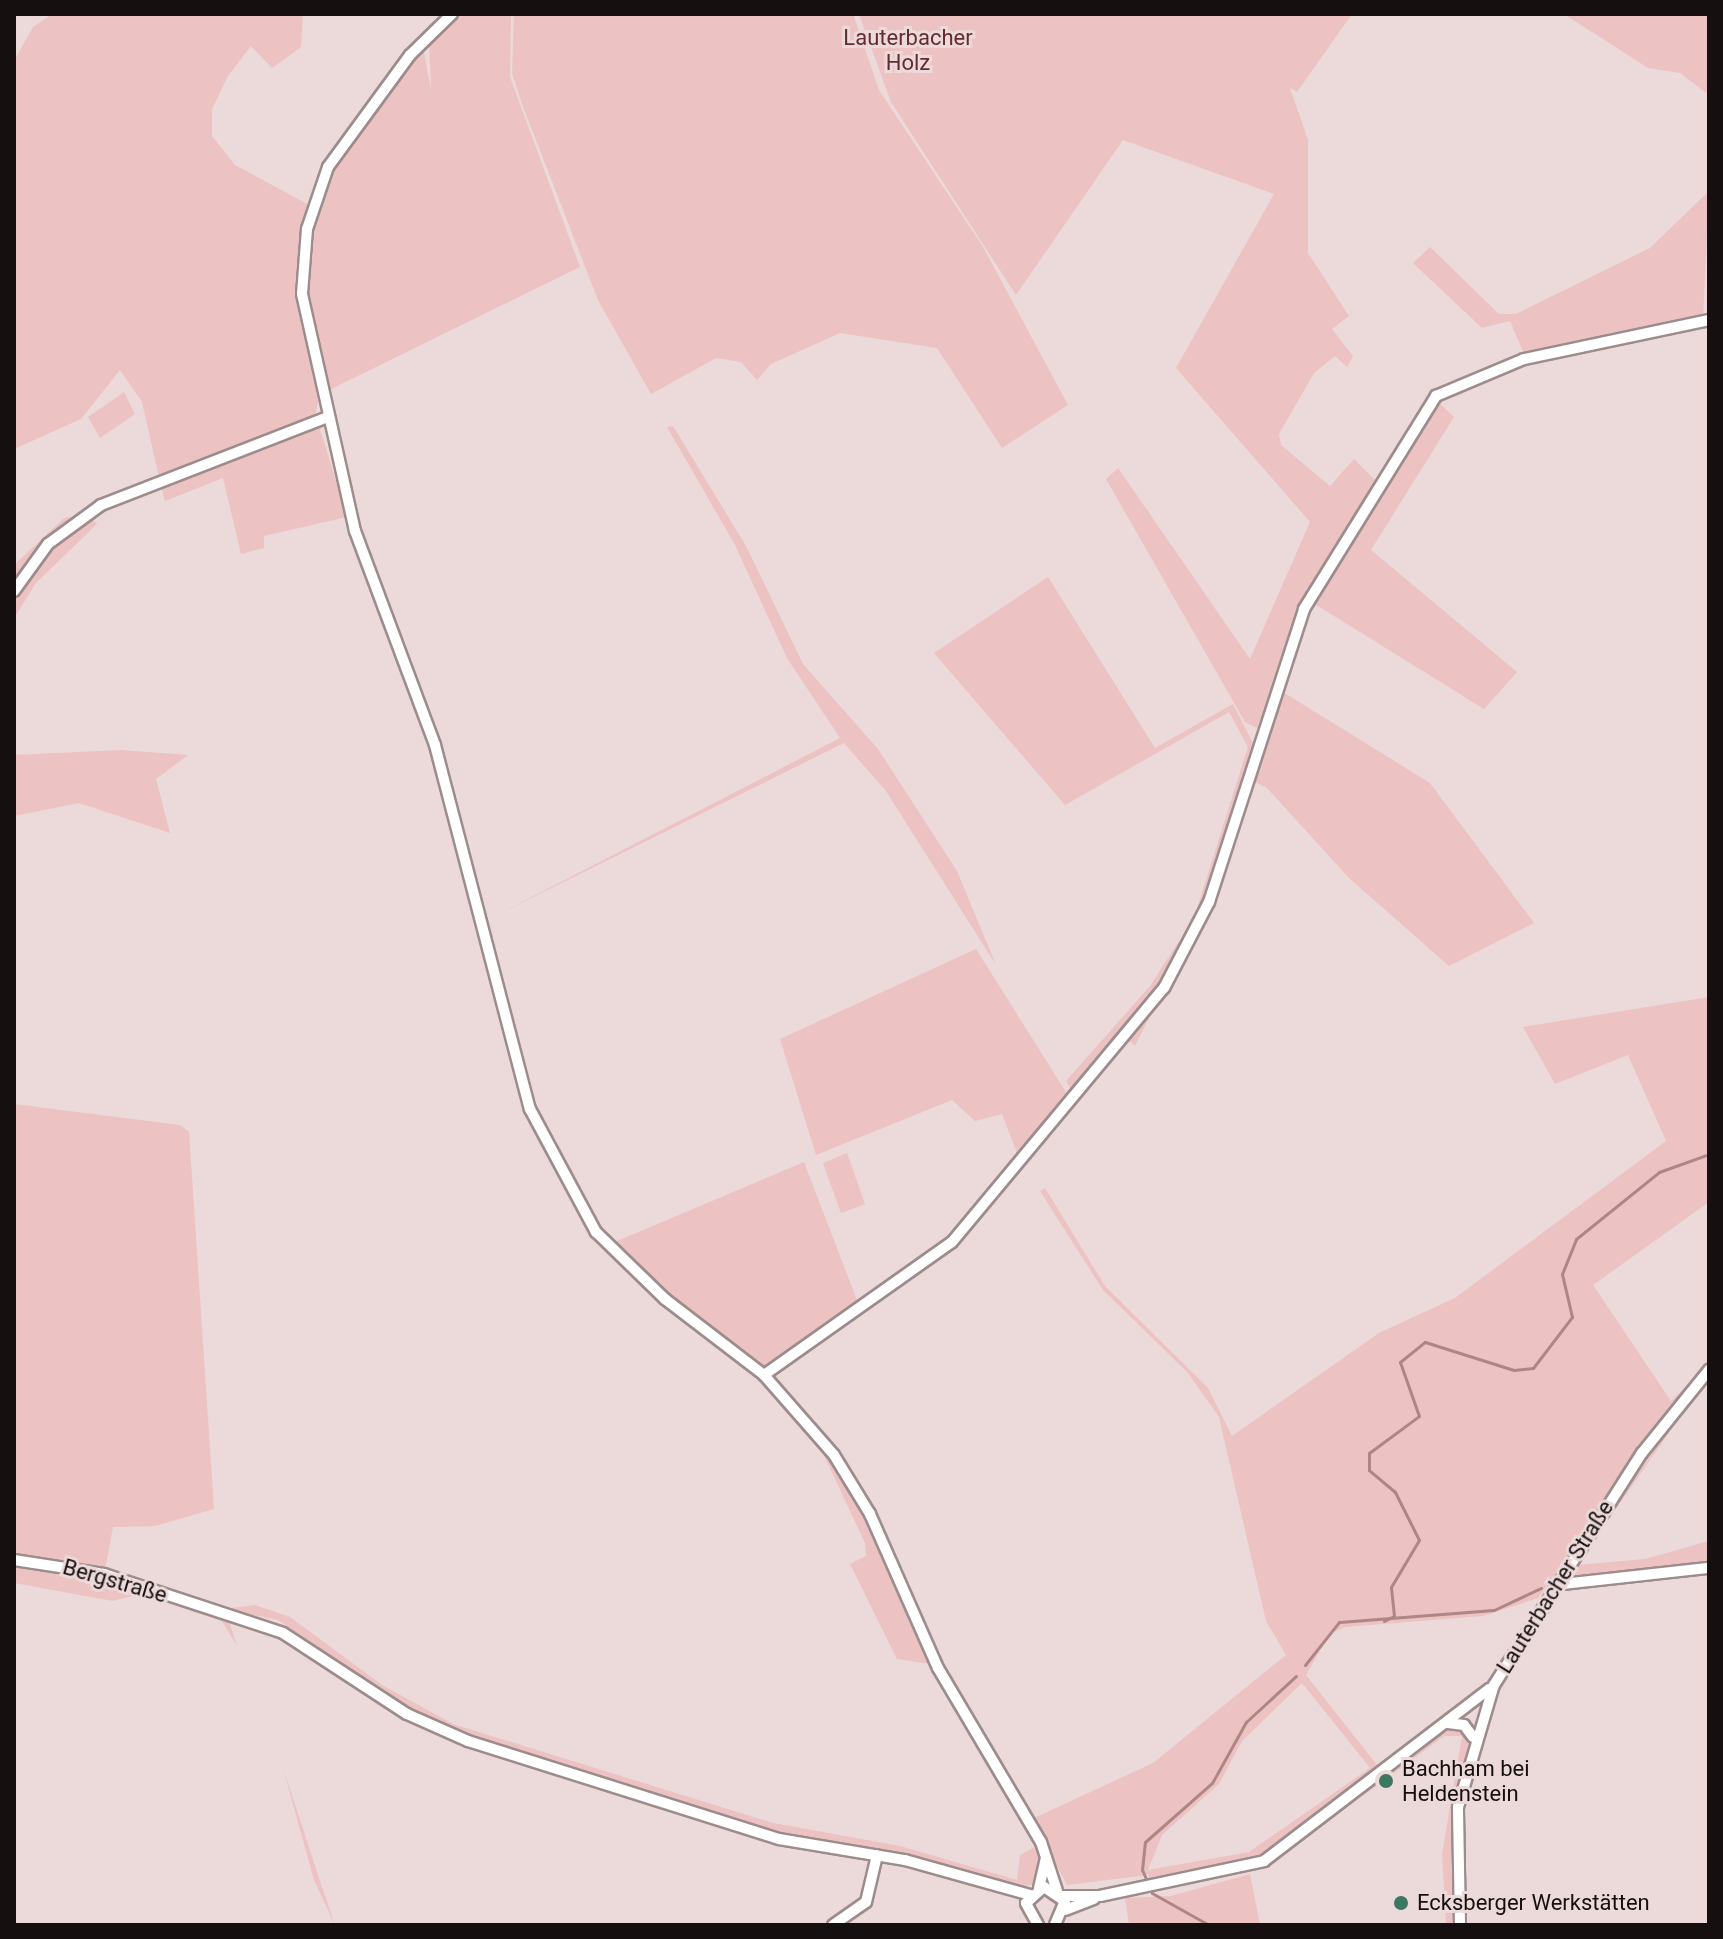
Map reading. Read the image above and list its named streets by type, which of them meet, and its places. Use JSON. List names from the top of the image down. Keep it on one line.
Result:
{"streets":{"street":["Bergstraße","Lauterbacher Straße"]},"parks":["Lauterbacher Holz"],"places":["Bachham bei Heldenstein","Ecksberger Werkstätten"]}
